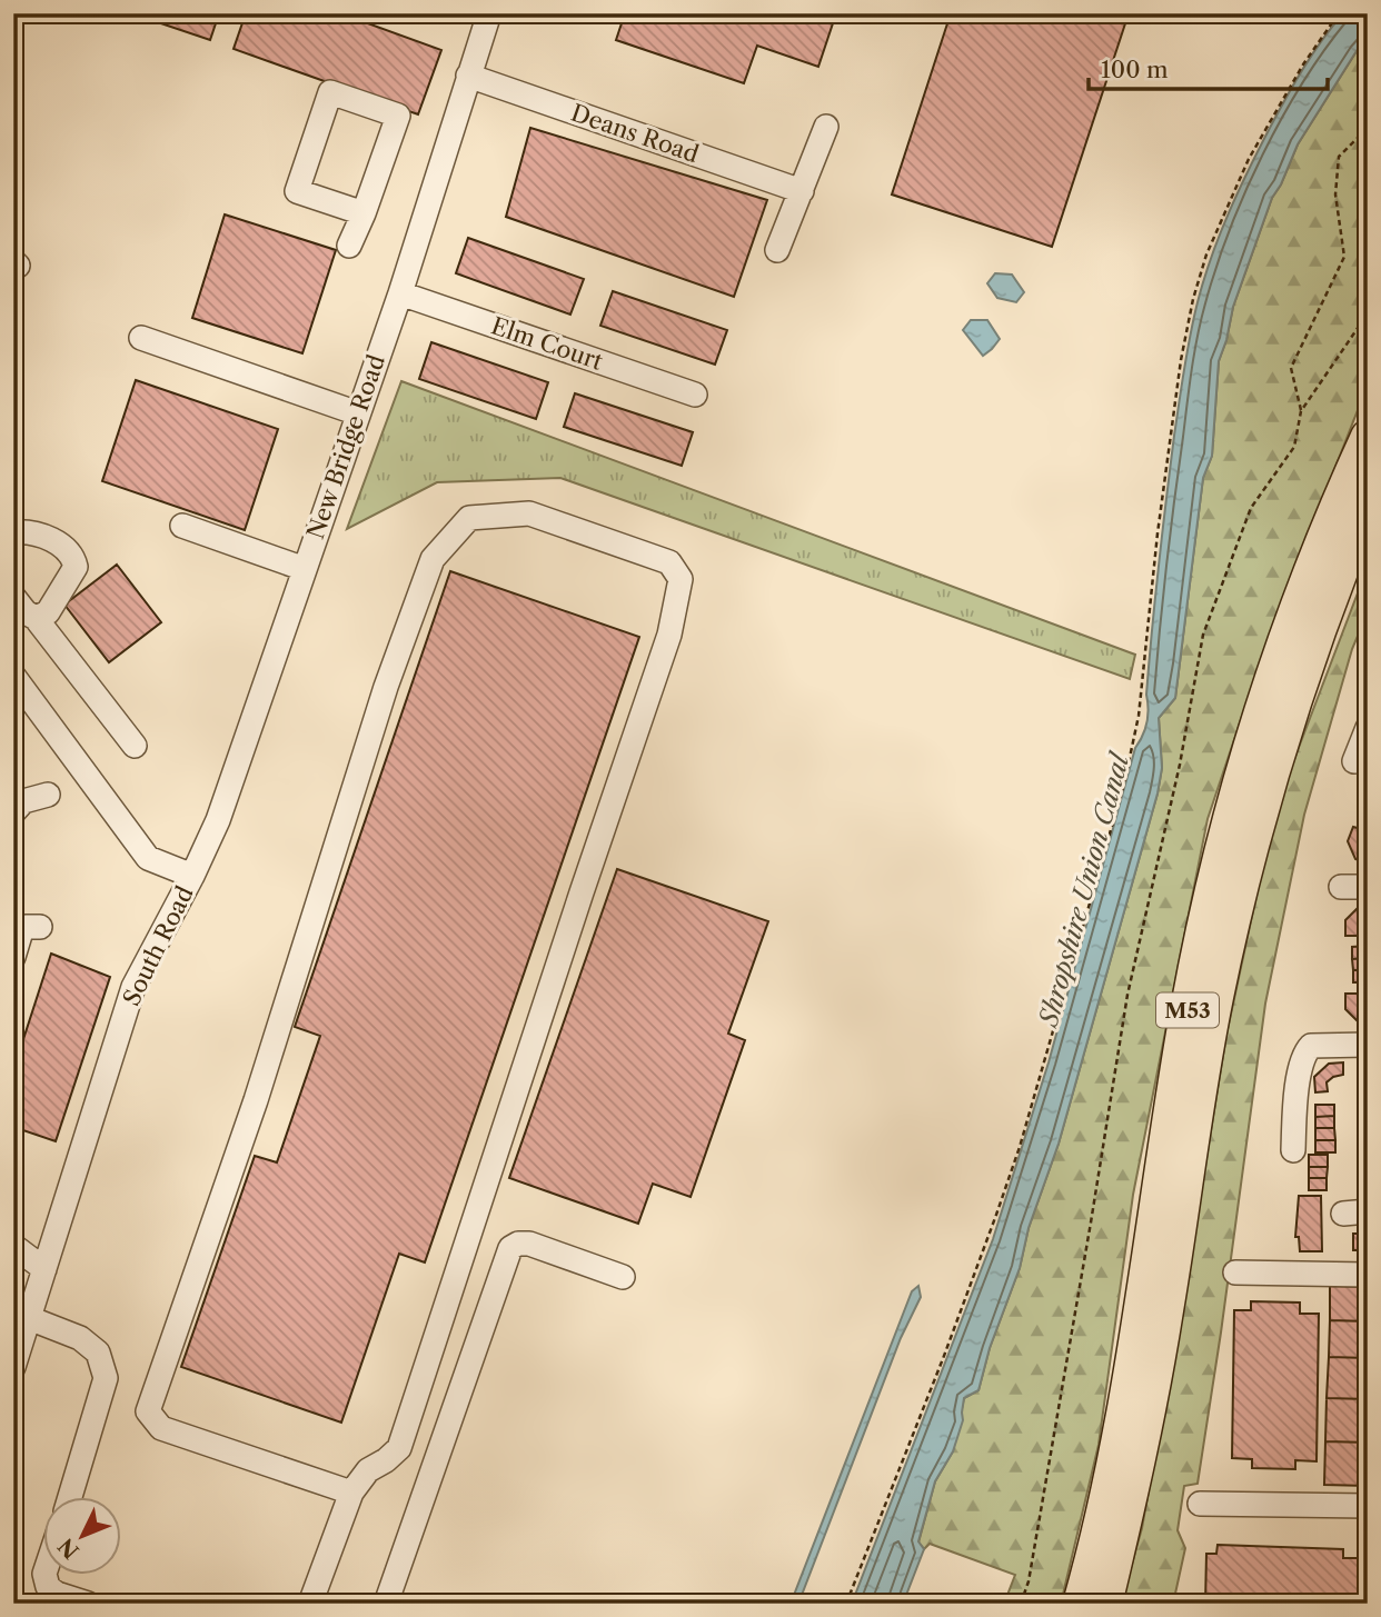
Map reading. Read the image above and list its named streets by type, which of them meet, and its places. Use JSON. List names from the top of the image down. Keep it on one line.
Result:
{"streets":{"highway":["M53"],"street":["Deans Road","Elm Court","New Bridge Road","South Road"]},"crossings":[["Deans Road","New Bridge Road"],["Elm Court","New Bridge Road"],["New Bridge Road","South Road"]],"water":["Shropshire Union Canal"],"scale_bar":"100 m","north":"bottom left"}
